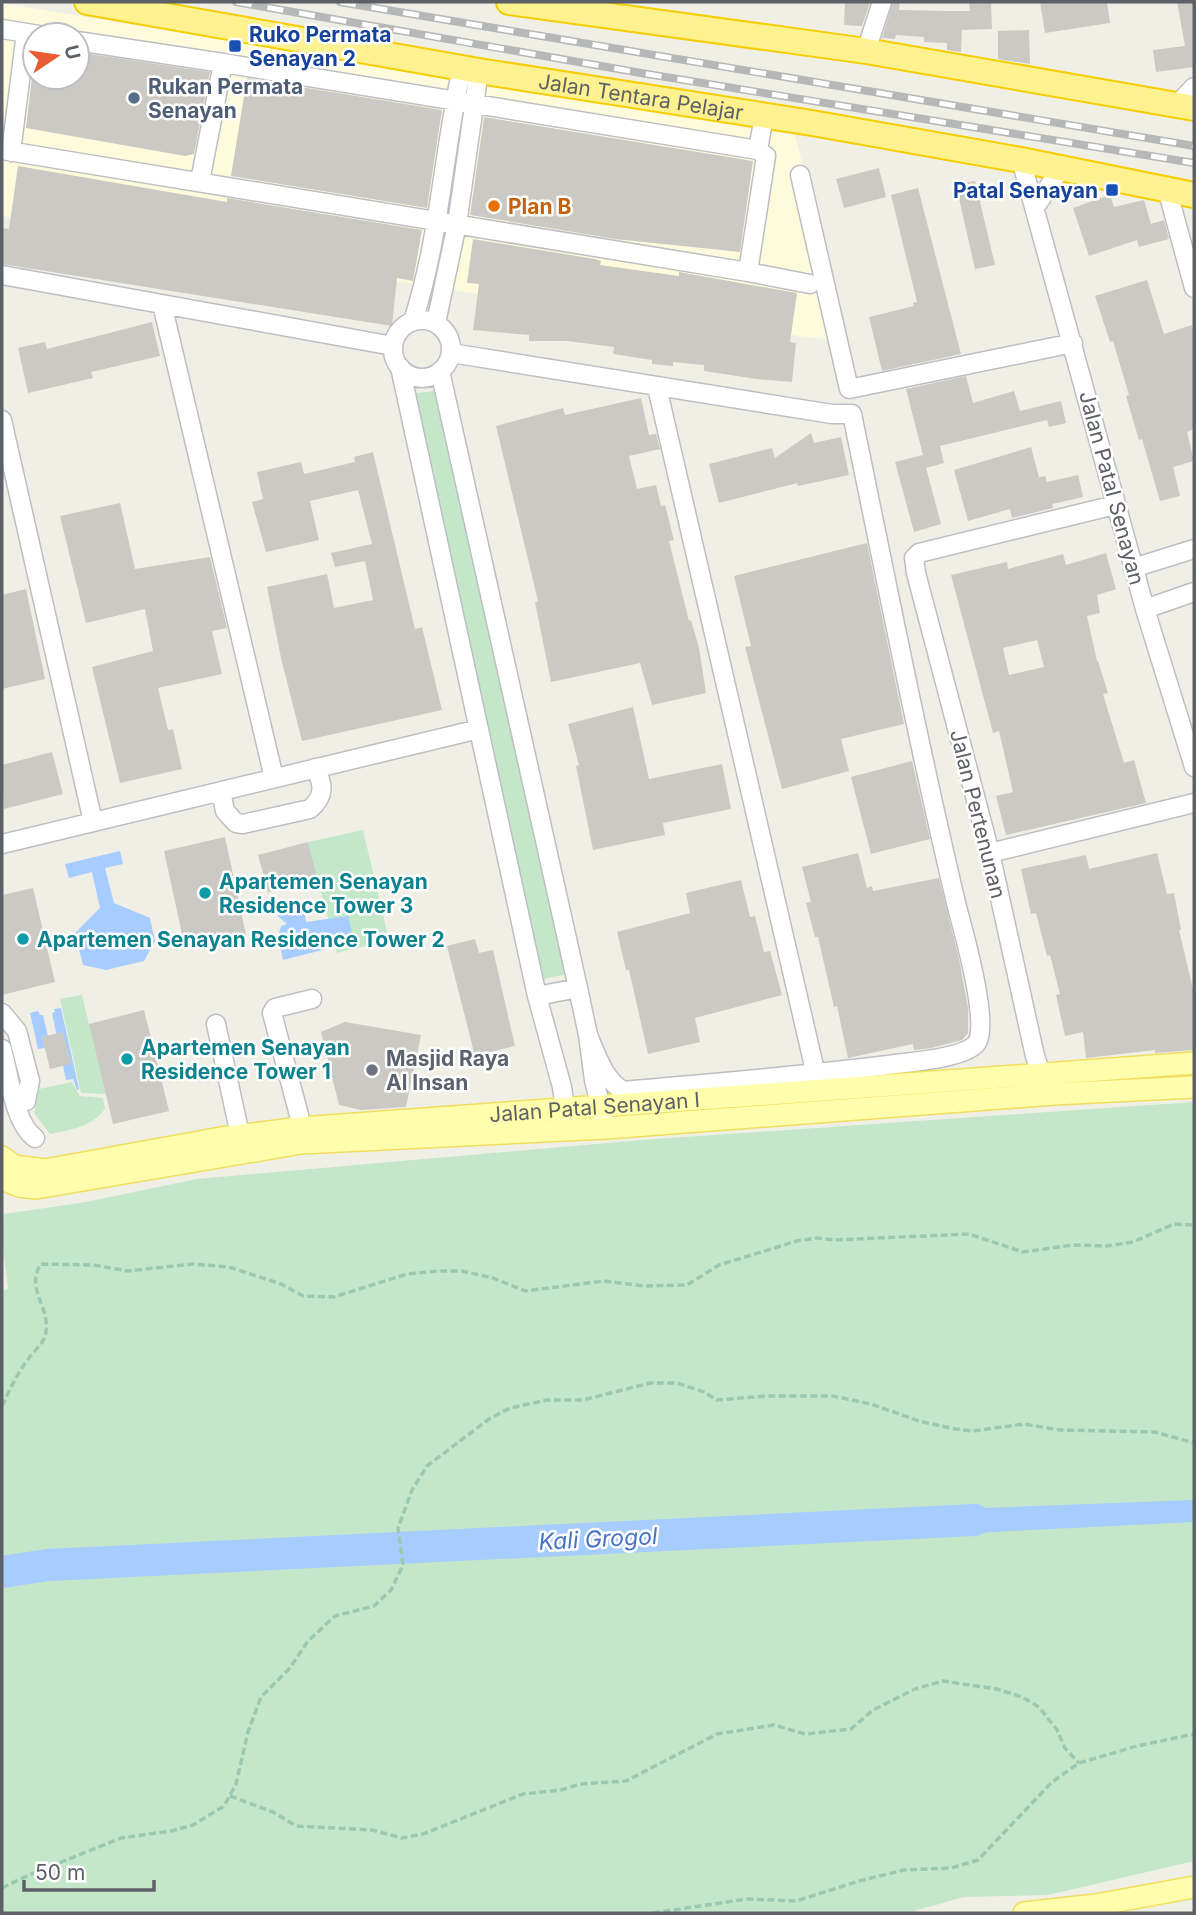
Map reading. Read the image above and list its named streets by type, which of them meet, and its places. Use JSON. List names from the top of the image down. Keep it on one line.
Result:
{"streets":{"highway":["Jalan Tentara Pelajar"],"main road":["Jalan Patal Senayan I"],"street":["Jalan Patal Senayan","Jalan Pertenunan"]},"crossings":[["Jalan Tentara Pelajar","Jalan Patal Senayan"],["Jalan Patal Senayan","Jalan Pertenunan"],["Jalan Pertenunan","Jalan Patal Senayan I"]],"water":["Kali Grogol"],"places":{"transit":["Ruko Permata Senayan 2","Patal Senayan"],"other":["Rukan Permata Senayan","Plan B","Apartemen Senayan Residence Tower 3","Apartemen Senayan Residence Tower 2","Apartemen Senayan Residence Tower 1","Masjid Raya Al Insan"]},"scale_bar":"50 m","north":"right"}
